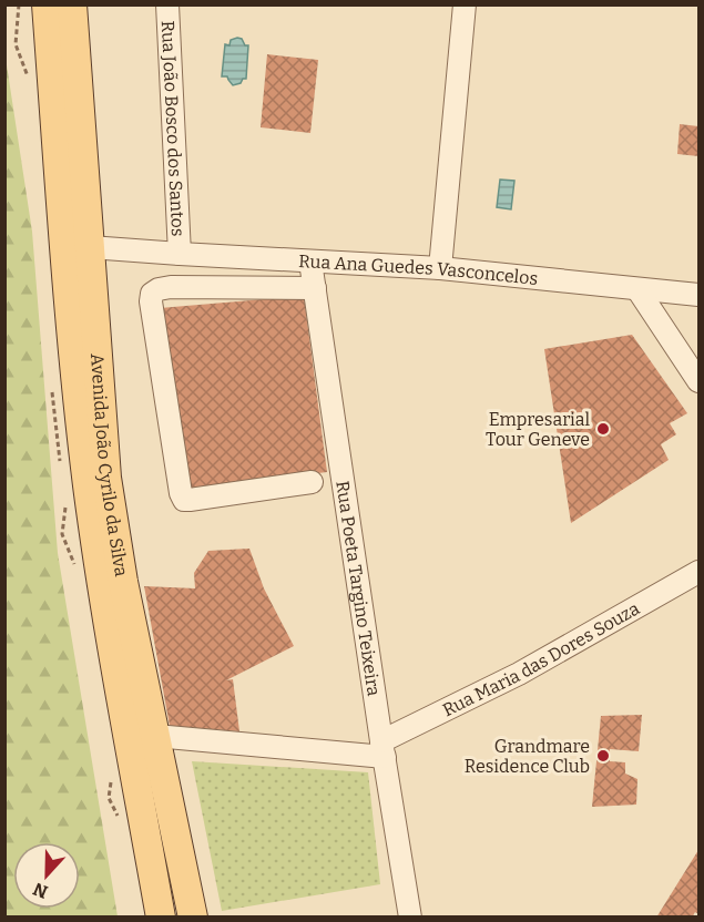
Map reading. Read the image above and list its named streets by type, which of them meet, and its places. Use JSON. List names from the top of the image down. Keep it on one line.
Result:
{"streets":{"main road":["Avenida João Cyrilo da Silva"],"street":["Rua João Bosco dos Santos","Rua Ana Guedes Vasconcelos","Rua Poeta Targino Teixeira","Rua Maria das Dores Souza"]},"crossings":[["Rua João Bosco dos Santos","Rua Ana Guedes Vasconcelos"],["Rua Ana Guedes Vasconcelos","Avenida João Cyrilo da Silva"],["Rua Ana Guedes Vasconcelos","Rua Poeta Targino Teixeira"],["Rua Poeta Targino Teixeira","Rua Maria das Dores Souza"]],"places":["Empresarial Tour Geneve","Grandmare Residence Club"],"north":"bottom"}
